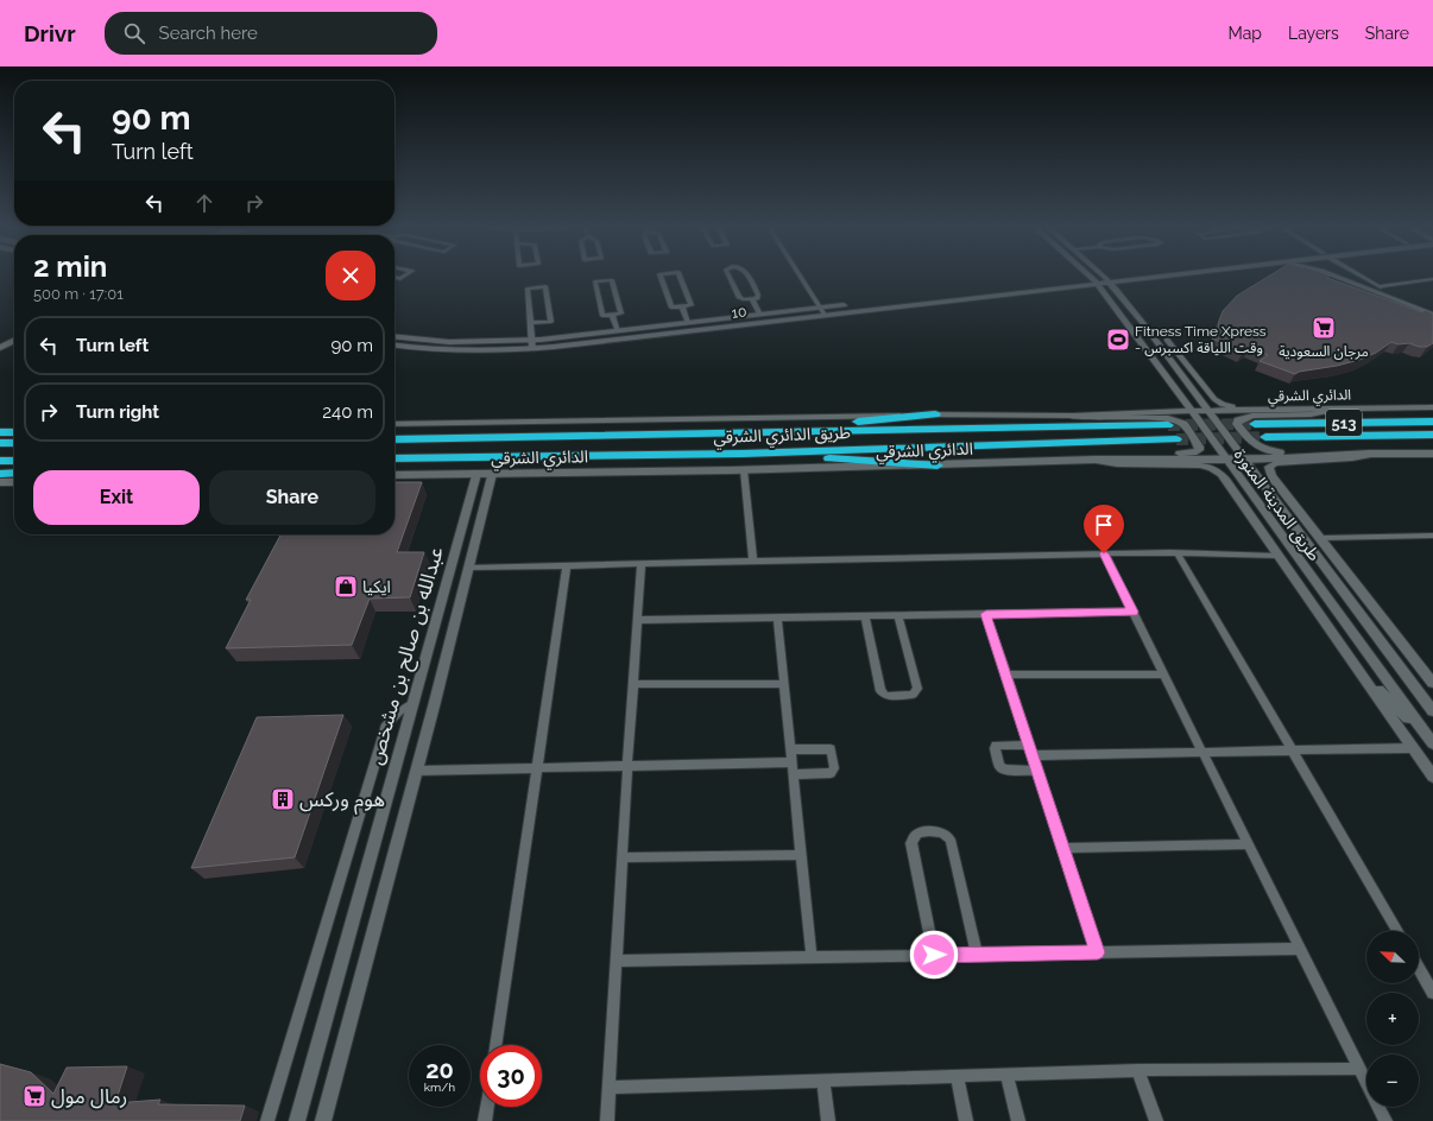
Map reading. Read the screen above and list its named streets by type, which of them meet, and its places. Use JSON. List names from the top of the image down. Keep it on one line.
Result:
{"streets":{"highway":["513","طريق الدائري الشرقي"],"main road":["الدائري الشرقي"],"street":["10","طريق المدينة المنورة","عبدالله بن صالح بن مشخص"]},"crossings":[["10","طريق المدينة المنورة"],["الدائري الشرقي","طريق المدينة المنورة"],["الدائري الشرقي","عبدالله بن صالح بن مشخص"]],"places":{"supermarket":["مرجان السعودية","رمال مول"],"sports":["Fitness Time Xpress - وقت اللياقة اكسبرس"],"shop":["ايكيا"],"building":["هوم وركس"]},"north":"top left","page":{"header":"Drivr","search":"Search here","nav":["Map","Layers","Share"],"turn":["90 m","Turn left"],"heading":["2 min","500 m · 17:01"],"list":[{"name":"Turn left","value":"90 m"},{"name":"Turn right","value":"240 m"}],"buttons":["Exit","Share"],"map_buttons":["+","−"],"speed":"20 km/h","limit":"30"}}
